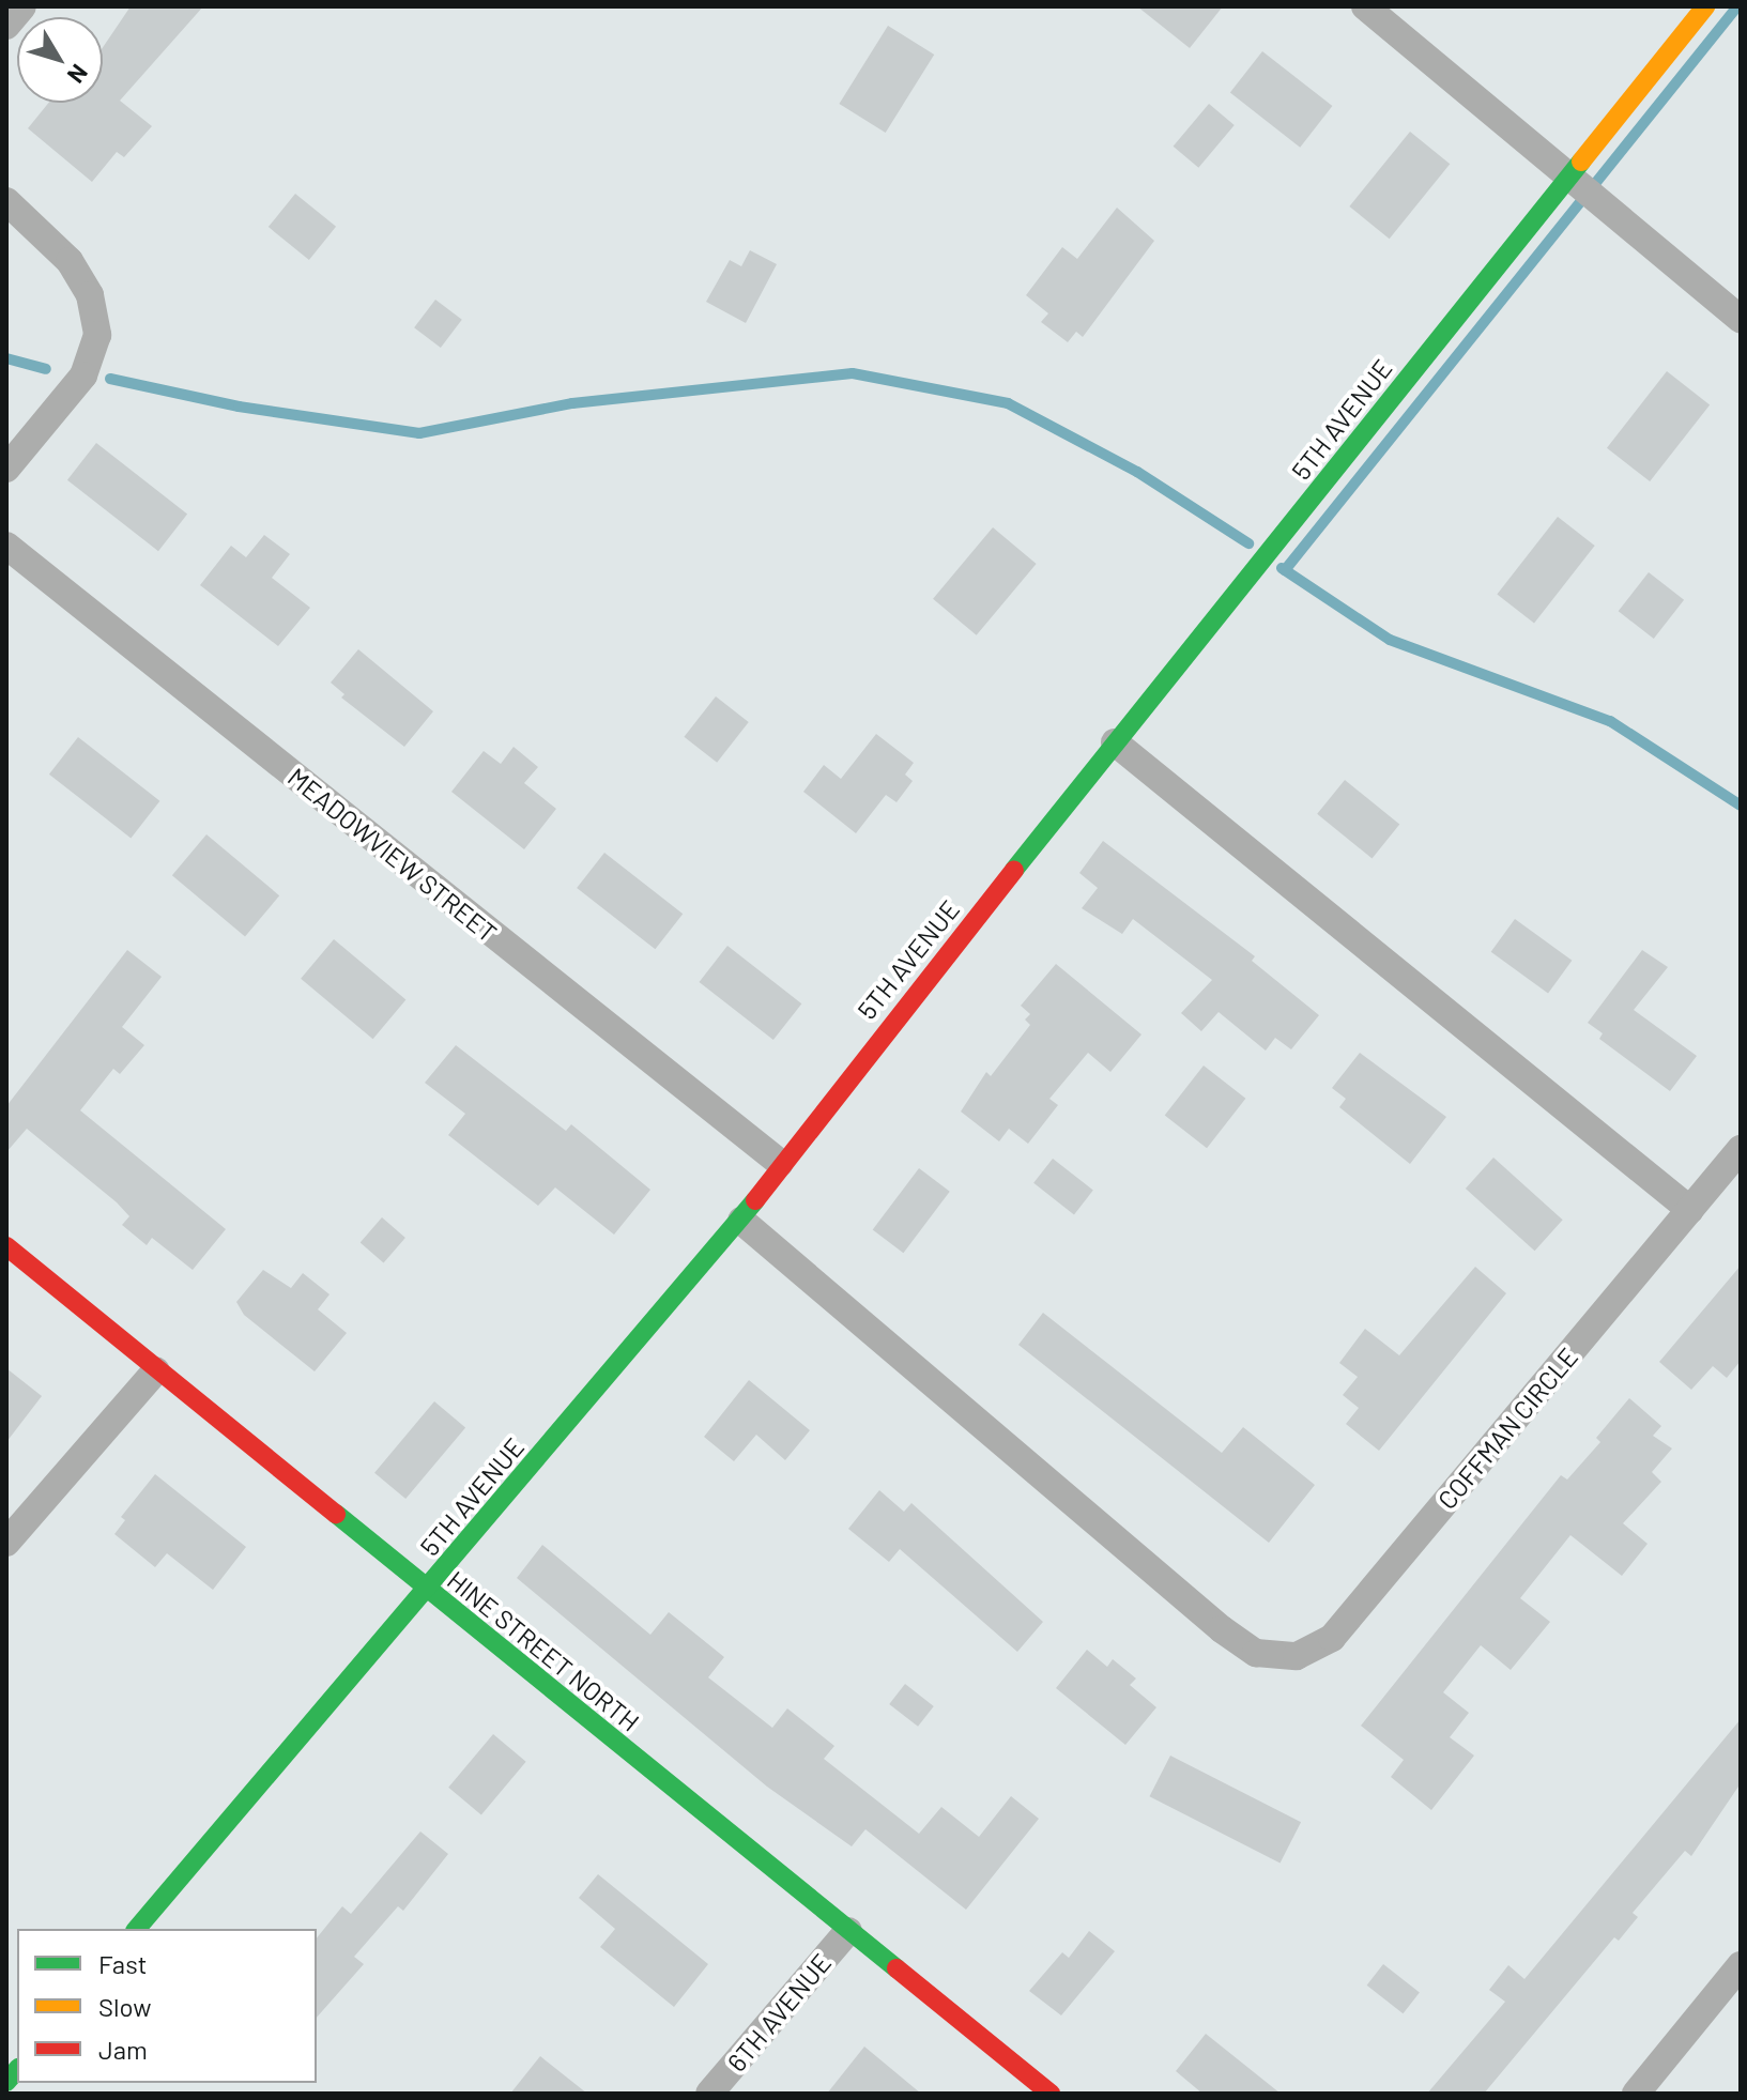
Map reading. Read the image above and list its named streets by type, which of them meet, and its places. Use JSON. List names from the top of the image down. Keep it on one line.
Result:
{"streets":{"street":["5TH AVENUE","MEADOWVIEW STREET","COFFMAN CIRCLE","HINE STREET NORTH","6TH AVENUE"]},"crossings":[["5TH AVENUE","MEADOWVIEW STREET"],["5TH AVENUE","COFFMAN CIRCLE"],["5TH AVENUE","HINE STREET NORTH"],["HINE STREET NORTH","6TH AVENUE"]],"legend":["Fast","Slow","Jam"],"north":"bottom right"}
